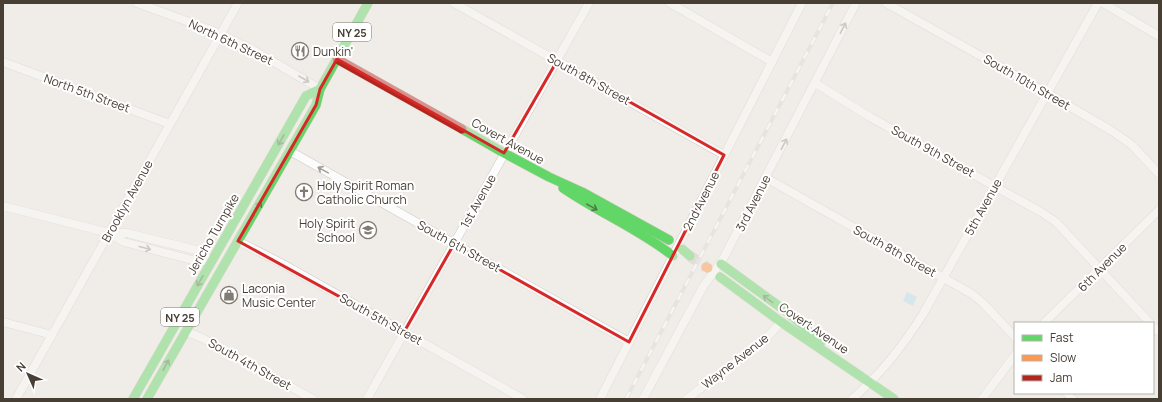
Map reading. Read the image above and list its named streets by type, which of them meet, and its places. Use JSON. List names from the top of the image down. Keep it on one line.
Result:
{"streets":{"main road":["NY 25","Covert Avenue","Jericho Turnpike"],"street":["North 6th Street","South 8th Street","South 10th Street","North 5th Street","South 9th Street","Brooklyn Avenue","1st Avenue","2nd Avenue","3rd Avenue","5th Avenue","South 6th Street","6th Avenue","South 5th Street","Wayne Avenue","South 4th Street"]},"crossings":[["North 6th Street","Brooklyn Avenue"],["North 6th Street","Jericho Turnpike"],["South 8th Street","1st Avenue"],["South 8th Street","2nd Avenue"],["South 8th Street","3rd Avenue"],["South 8th Street","5th Avenue"],["South 10th Street","5th Avenue"],["North 5th Street","Brooklyn Avenue"],["Covert Avenue","1st Avenue"],["Covert Avenue","5th Avenue"],["Covert Avenue","Jericho Turnpike"],["Covert Avenue","Wayne Avenue"],["South 9th Street","3rd Avenue"],["South 9th Street","5th Avenue"],["South 9th Street","6th Avenue"],["1st Avenue","South 6th Street"],["1st Avenue","South 5th Street"],["2nd Avenue","South 6th Street"],["Jericho Turnpike","South 6th Street"],["Jericho Turnpike","South 5th Street"],["Jericho Turnpike","South 4th Street"]],"one_way":["North 6th Street","3rd Avenue","South 6th Street"],"places":{"restaurant":["Dunkin'"],"church":["Holy Spirit Roman Catholic Church"],"school or university":["Holy Spirit School"],"shop":["Laconia Music Center"]},"legend":["Fast","Slow","Jam"],"north":"top left"}
